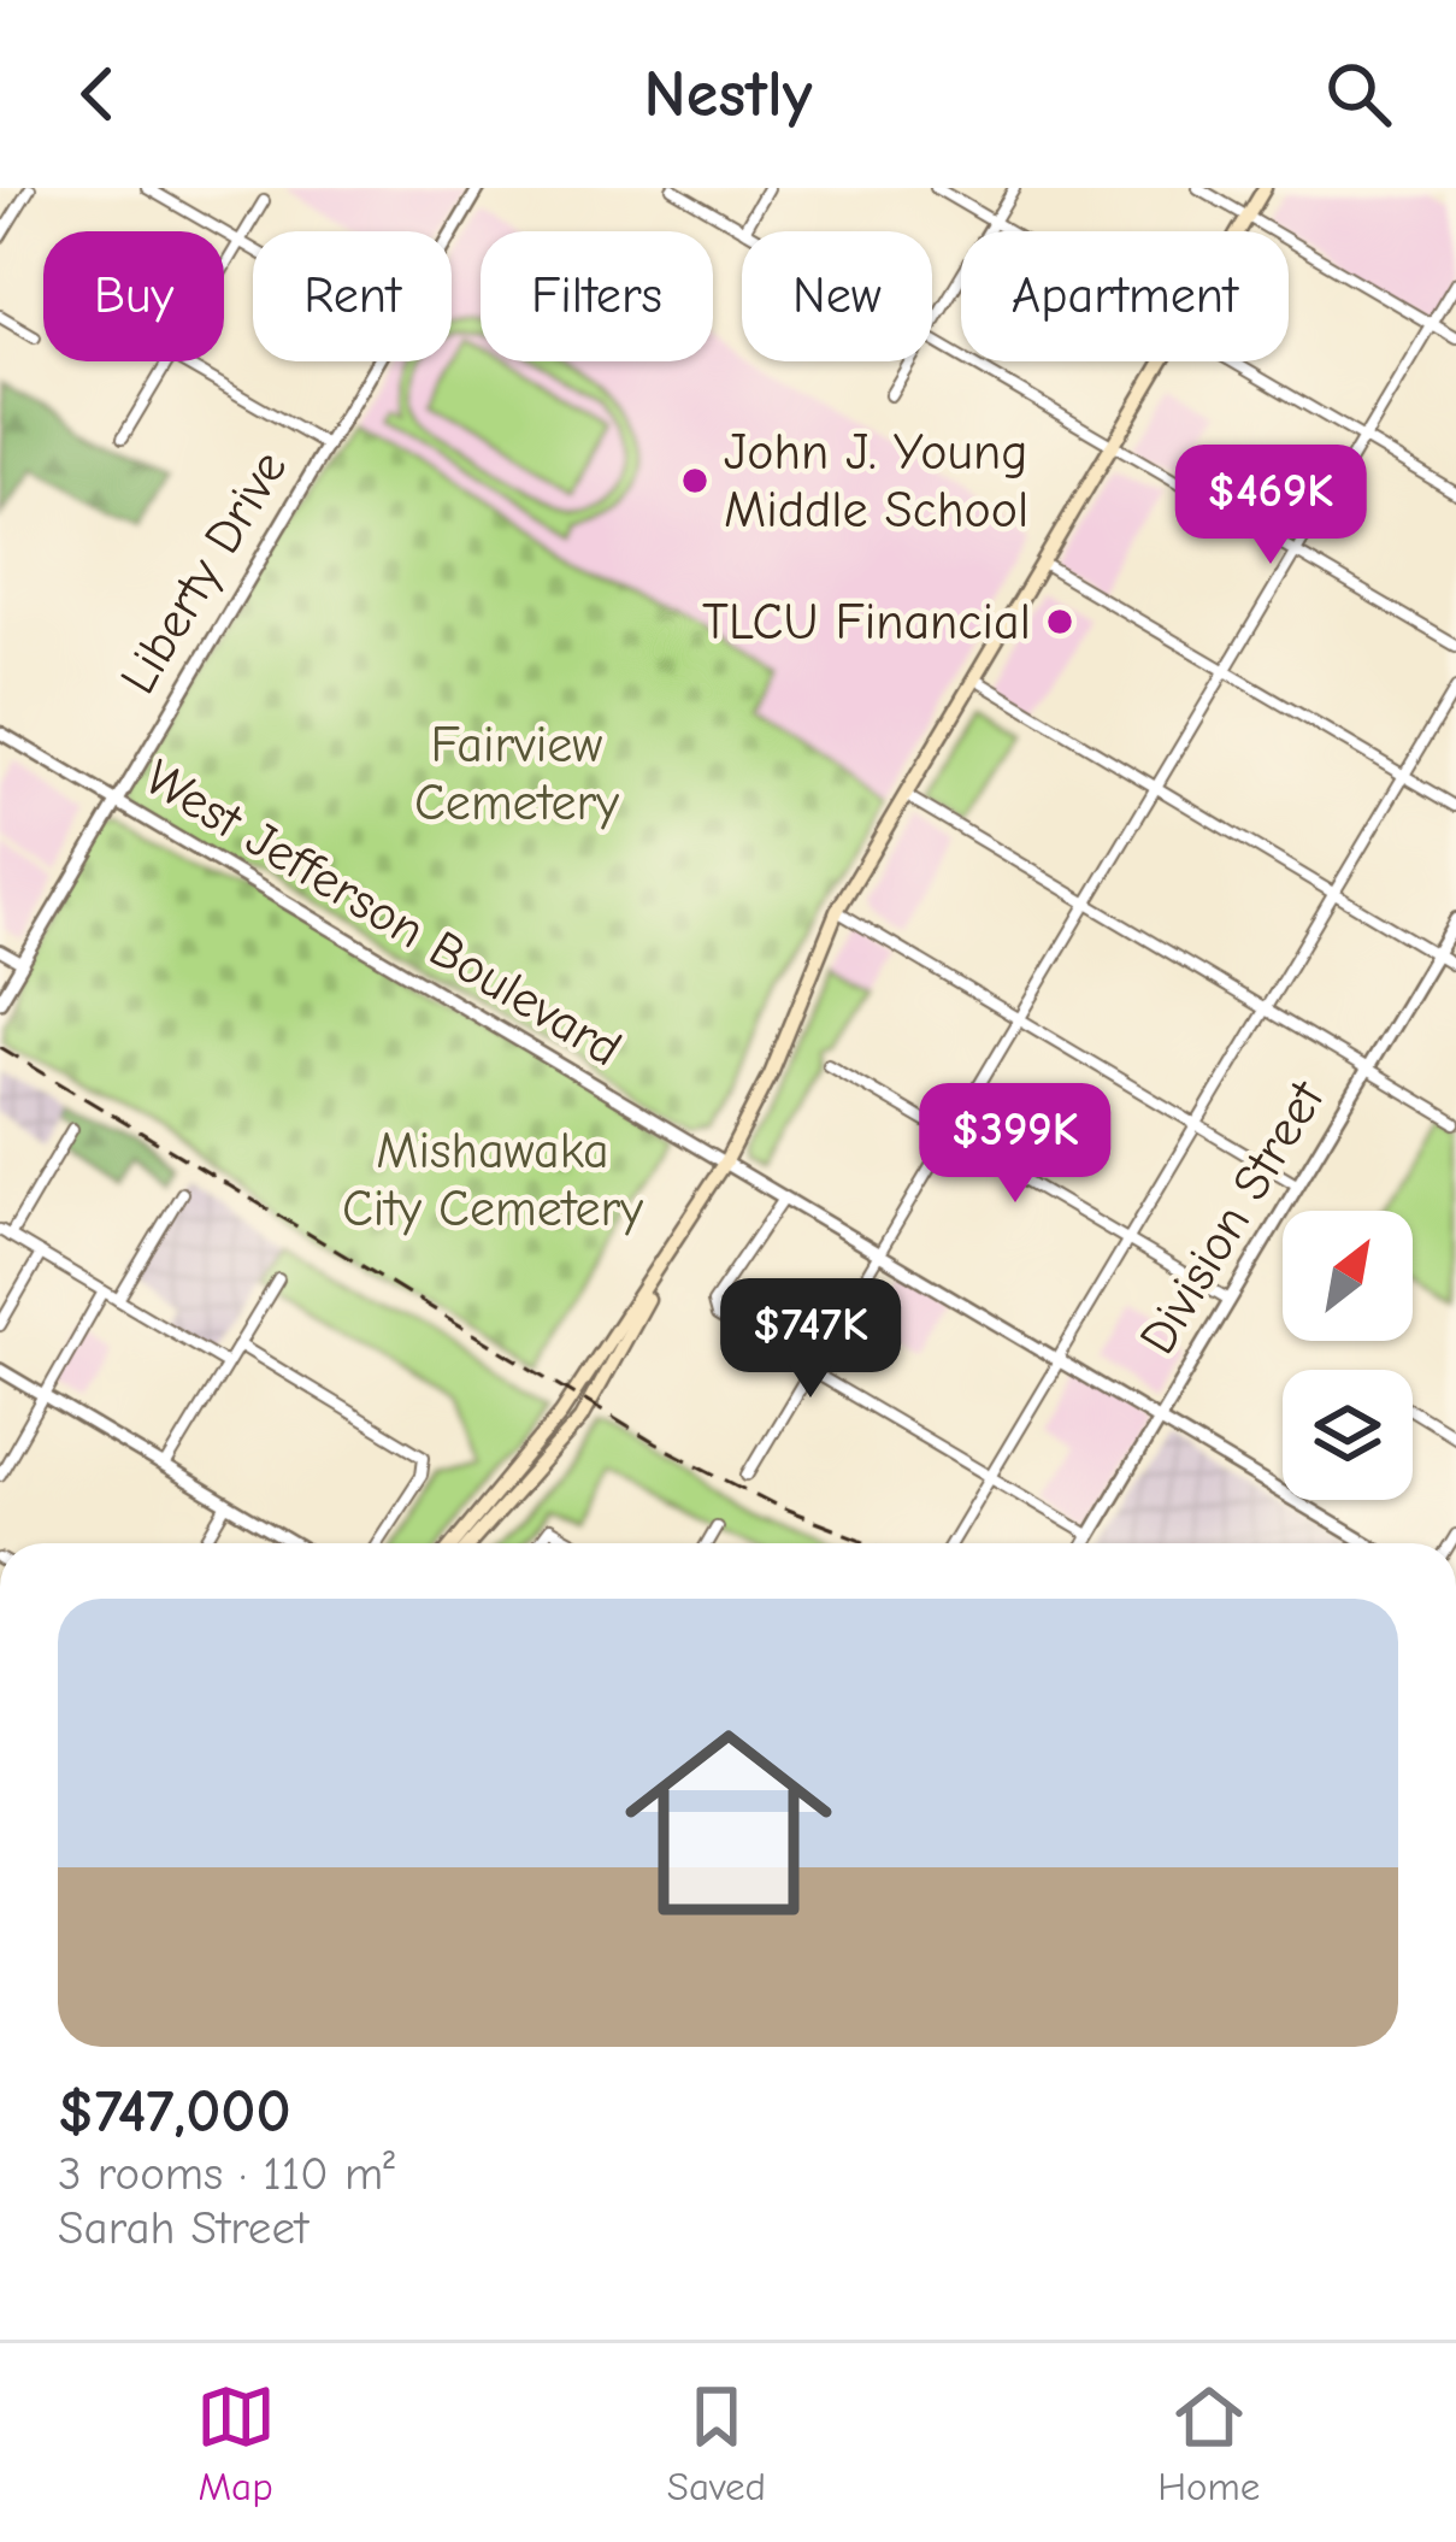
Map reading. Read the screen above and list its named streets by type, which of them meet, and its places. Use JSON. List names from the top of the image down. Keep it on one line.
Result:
{"streets":{"street":["Liberty Drive","West Jefferson Boulevard","Division Street"]},"crossings":[["Liberty Drive","West Jefferson Boulevard"],["West Jefferson Boulevard","Division Street"]],"parks":["Fairview Cemetery","Mishawaka City Cemetery"],"places":["John J. Young Middle School","TLCU Financial"],"north":"top right","page":{"header":"Nestly","chip":["Buy","Rent","Filters","New","Apartment"],"price":["$469K","$399K","$747K"],"list":[{"name":"$747,000","note":"3 rooms · 110 m² · Sarah Street"}],"tabs":["Map","Saved","Home"]}}
